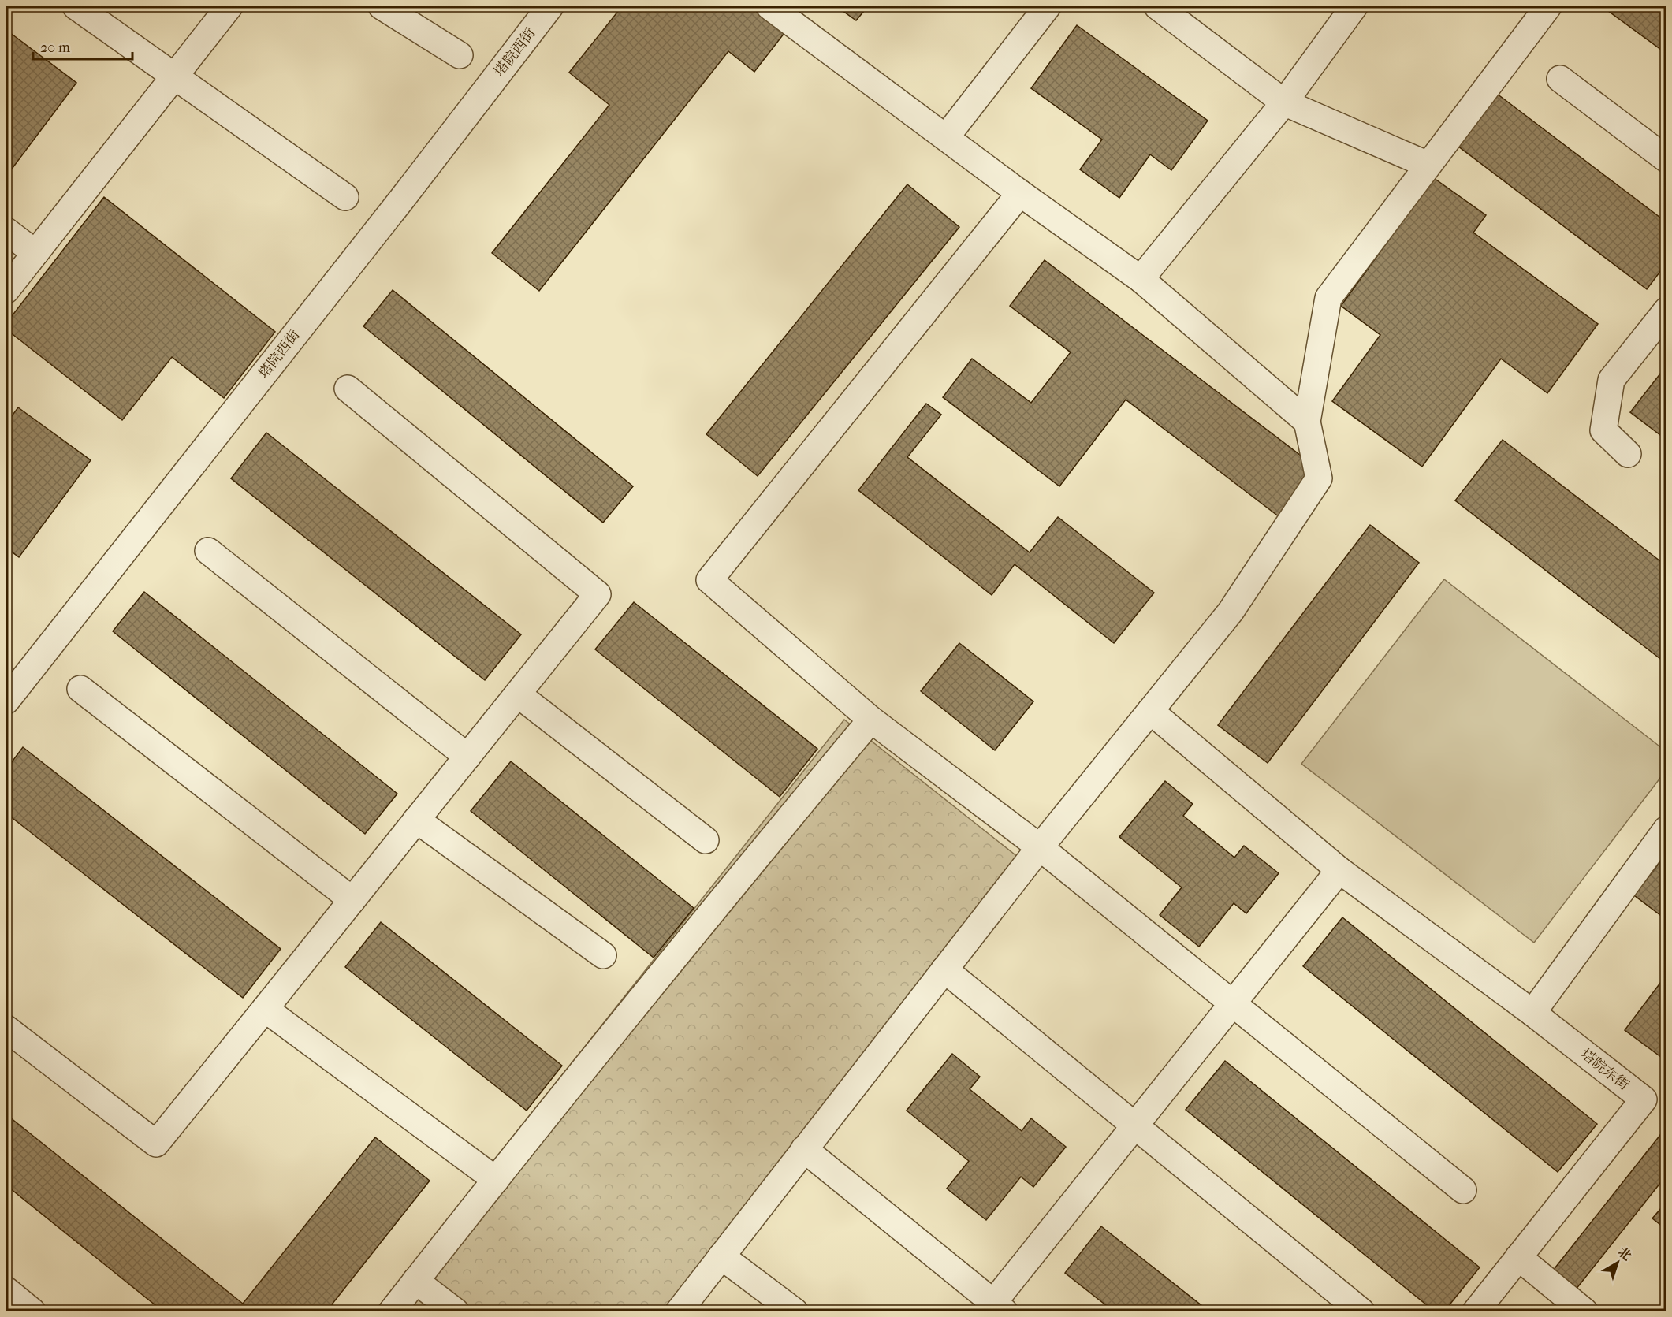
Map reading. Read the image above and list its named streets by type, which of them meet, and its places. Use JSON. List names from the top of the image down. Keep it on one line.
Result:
{"streets":{"street":["塔院西街","塔院东街"]},"scale_bar":"20 m","north":"top right"}
